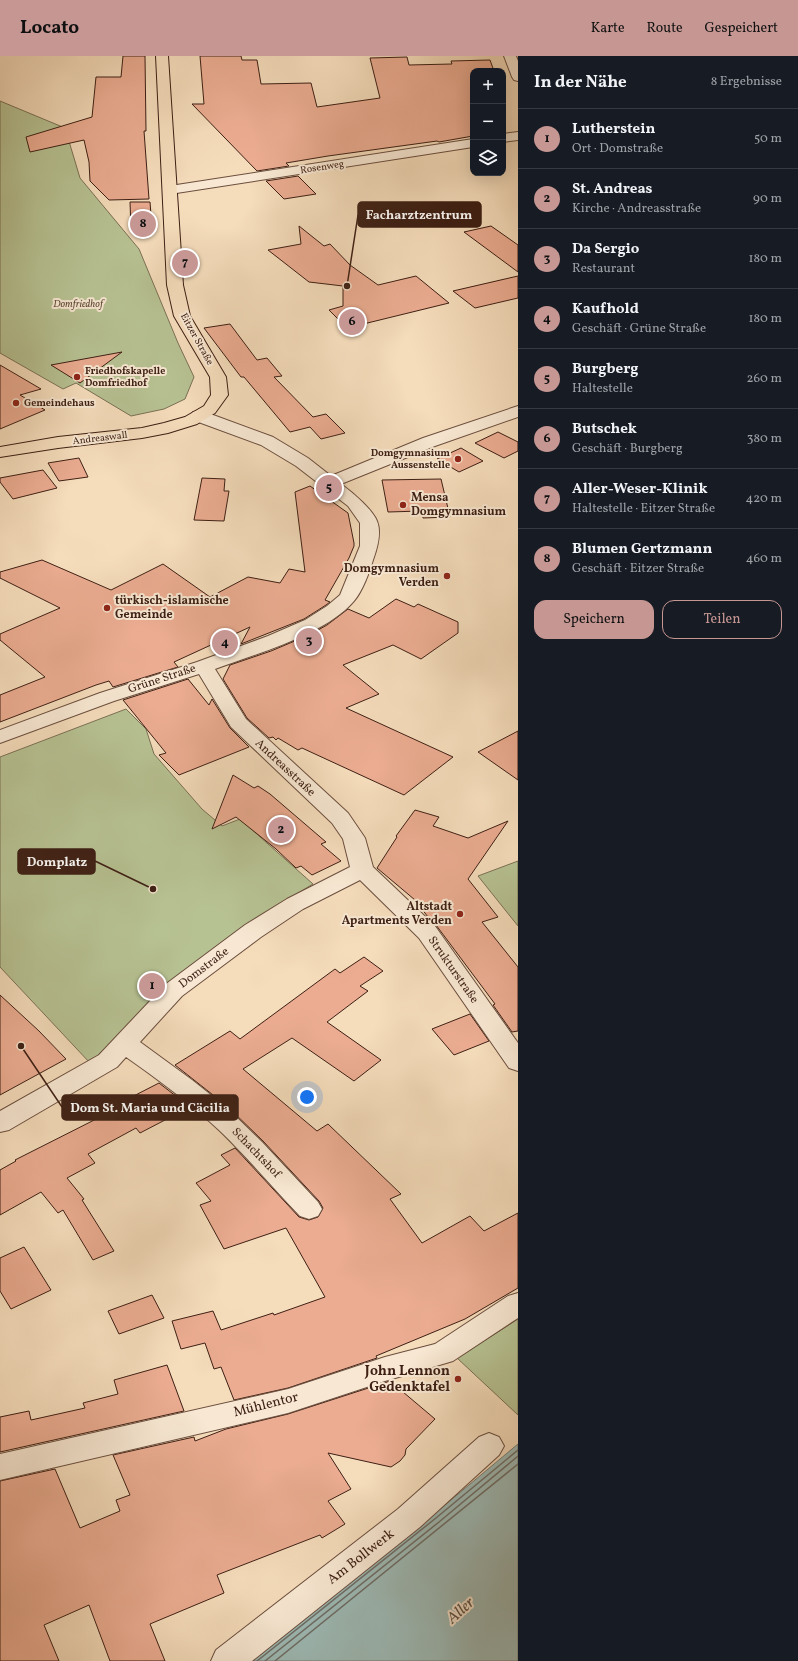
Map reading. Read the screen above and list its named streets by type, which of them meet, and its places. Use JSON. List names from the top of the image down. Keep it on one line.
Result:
{"streets":{"main road":["Eitzer Straße","Andreaswall"],"street":["Rosenweg","Grüne Straße","Andreasstraße","Domstraße","Strukturstraße","Schachtshof","Mühlentor","Am Bollwerk"]},"crossings":[["Rosenweg","Eitzer Straße"],["Eitzer Straße","Andreaswall"],["Grüne Straße","Andreasstraße"],["Andreasstraße","Domstraße"],["Andreasstraße","Strukturstraße"],["Domstraße","Strukturstraße"],["Domstraße","Schachtshof"]],"water":["Aller"],"parks":["Domfriedhof"],"places":["Facharztzentrum","Friedhofskapelle Domfriedhof","Gemeindehaus","Domgymnasium Aussenstelle","Mensa Domgymnasium","Domgymnasium Verden","türkisch-islamische Gemeinde","Domplatz","Altstadt Apartments Verden","Dom St. Maria und Cäcilia","John Lennon Gedenktafel"],"page":{"header":"Locato","nav":["Karte","Route","Gespeichert"],"heading":["In der Nähe","8 Ergebnisse"],"map_buttons":["+","−"],"list":[{"mark":"1","name":"Lutherstein","note":"Ort · Domstraße","value":"50 m"},{"mark":"2","name":"St. Andreas","note":"Kirche · Andreasstraße","value":"90 m"},{"mark":"3","name":"Da Sergio","note":"Restaurant","value":"180 m"},{"mark":"4","name":"Kaufhold","note":"Geschäft · Grüne Straße","value":"180 m"},{"mark":"5","name":"Burgberg","note":"Haltestelle","value":"260 m"},{"mark":"6","name":"Butschek","note":"Geschäft · Burgberg","value":"380 m"},{"mark":"7","name":"Aller-Weser-Klinik","note":"Haltestelle · Eitzer Straße","value":"420 m"},{"mark":"8","name":"Blumen Gertzmann","note":"Geschäft · Eitzer Straße","value":"460 m"}],"pins":["8","7","6","5","3","4","2","1"],"buttons":["Speichern","Teilen"]}}
